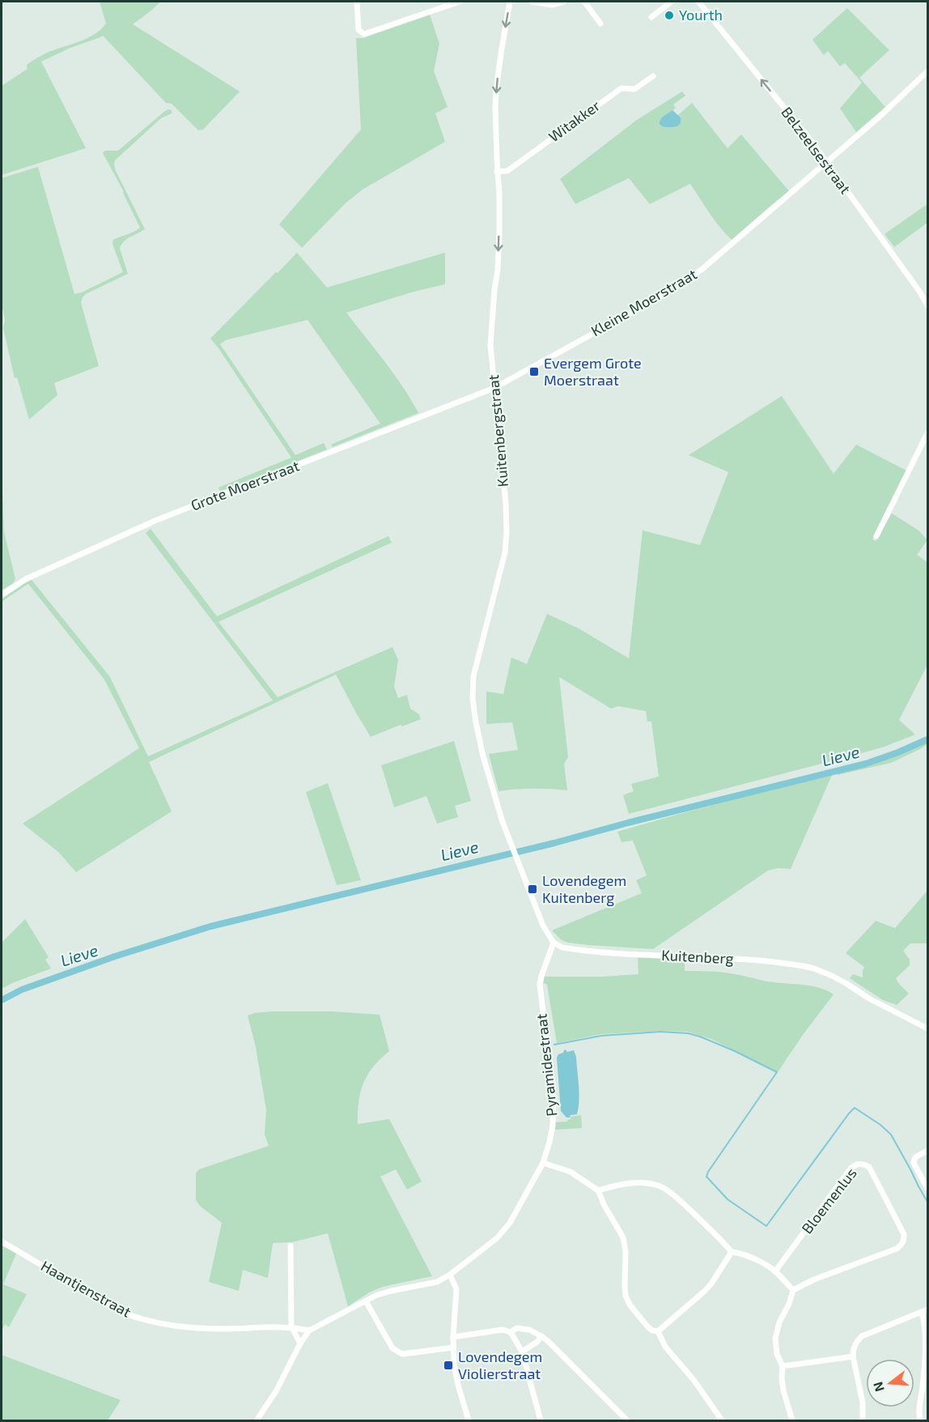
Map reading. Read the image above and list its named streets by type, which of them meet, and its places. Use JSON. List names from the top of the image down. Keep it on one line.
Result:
{"streets":{"street":["Witakker","Belzeelsestraat","Kleine Moerstraat","Kuitenbergstraat","Grote Moerstraat","Kuitenberg","Pyramidestraat","Bloemenlus","Haantjenstraat"]},"crossings":[["Witakker","Kuitenbergstraat"],["Belzeelsestraat","Kleine Moerstraat"],["Kleine Moerstraat","Kuitenbergstraat"],["Kleine Moerstraat","Grote Moerstraat"],["Kuitenbergstraat","Grote Moerstraat"],["Kuitenbergstraat","Kuitenberg"],["Kuitenbergstraat","Pyramidestraat"],["Kuitenberg","Pyramidestraat"],["Pyramidestraat","Haantjenstraat"]],"one_way":["Belzeelsestraat","Kuitenbergstraat"],"water":["Lieve"],"places":{"other":["Yourth"],"transit":["Evergem Grote Moerstraat","Lovendegem Kuitenberg","Lovendegem Violierstraat"]},"north":"left"}
